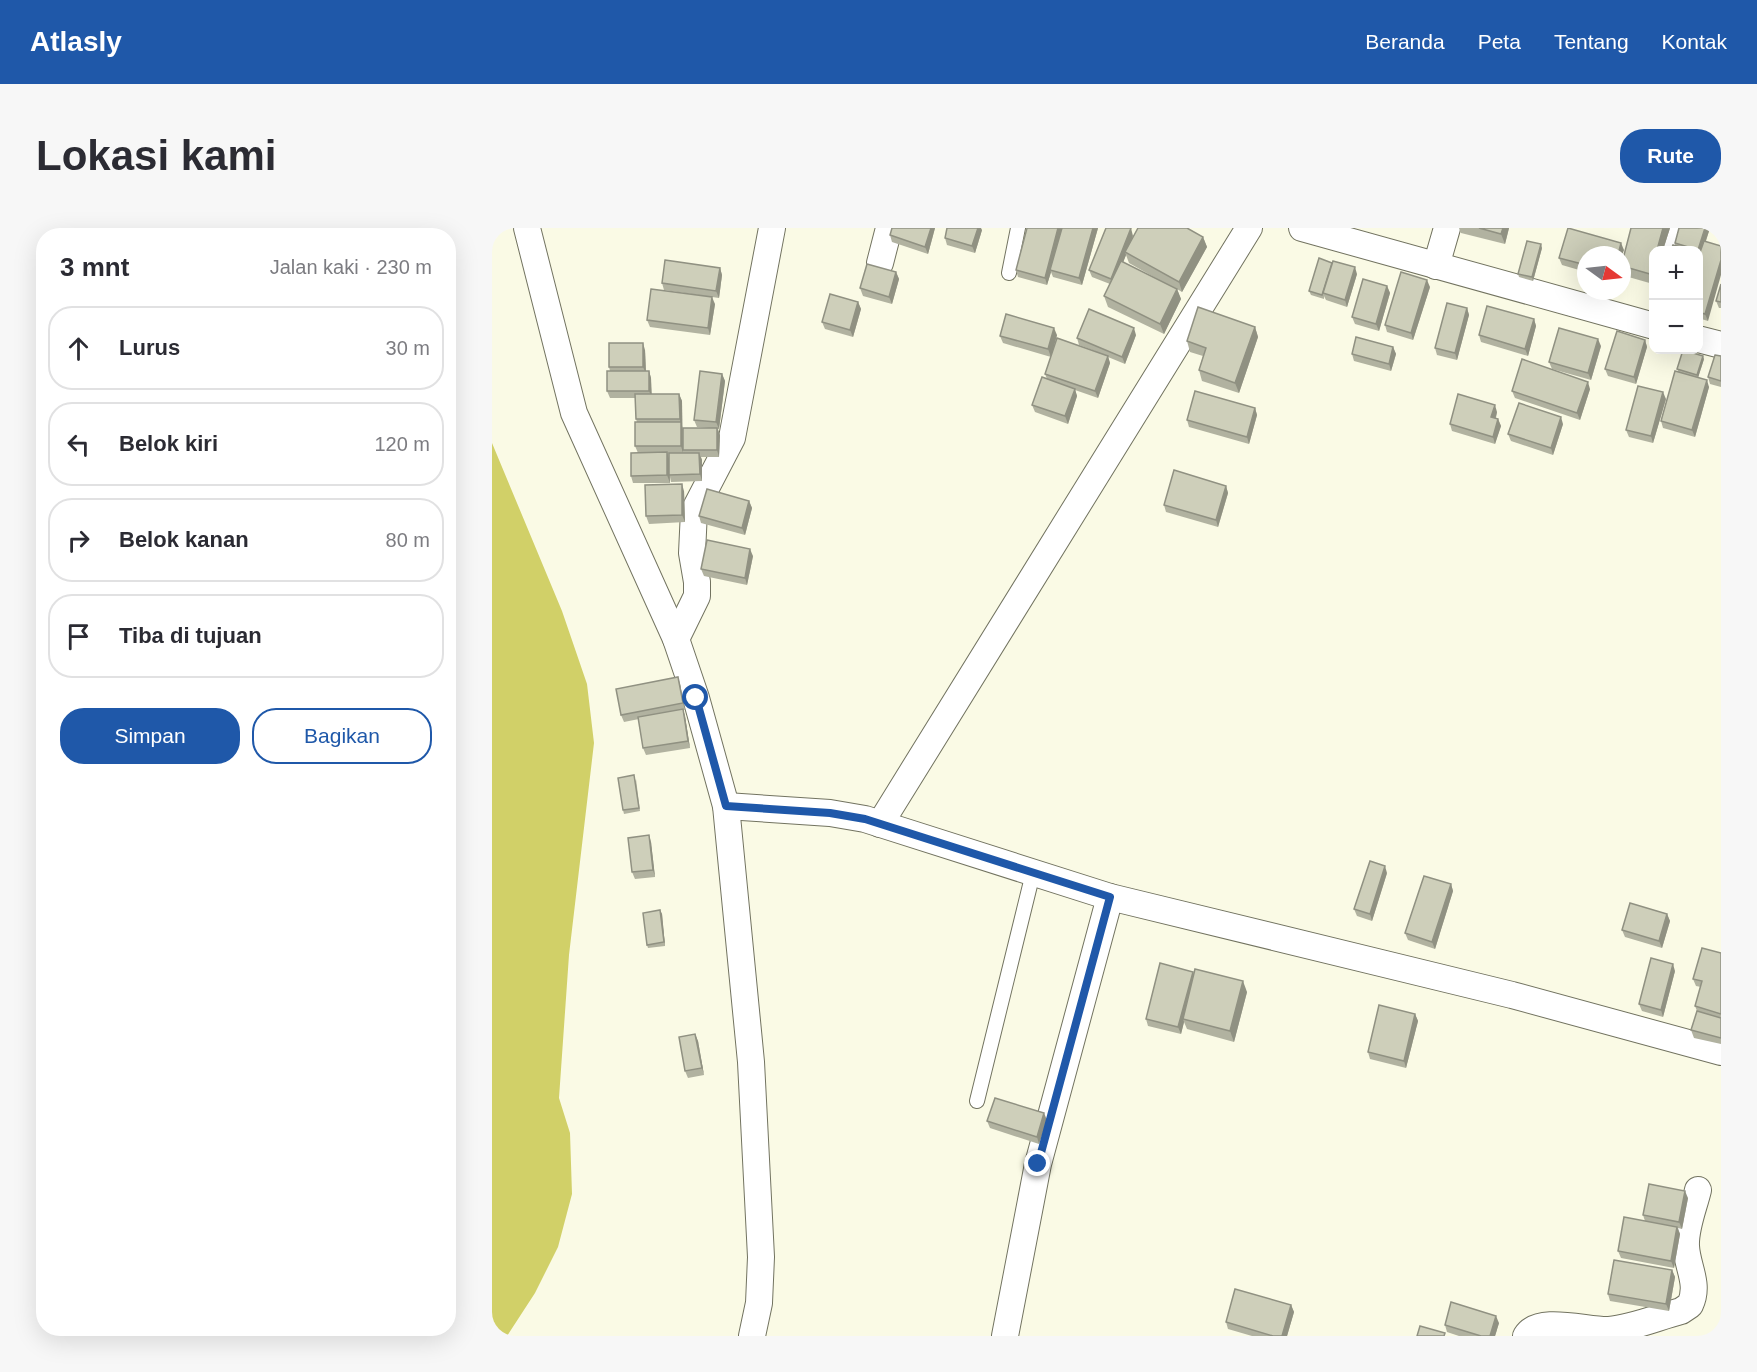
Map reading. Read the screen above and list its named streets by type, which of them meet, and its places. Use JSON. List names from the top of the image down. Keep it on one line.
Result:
{"north":"right","page":{"header":"Atlasly","nav":["Beranda","Peta","Tentang","Kontak"],"buttons":["Rute",["Simpan","Bagikan"]],"title":"Lokasi kami","heading":["3 mnt","Jalan kaki · 230 m"],"map_buttons":["+","−"],"list":[["Lurus","30 m"],["Belok kiri","120 m"],["Belok kanan","80 m"],"Tiba di tujuan"]}}
